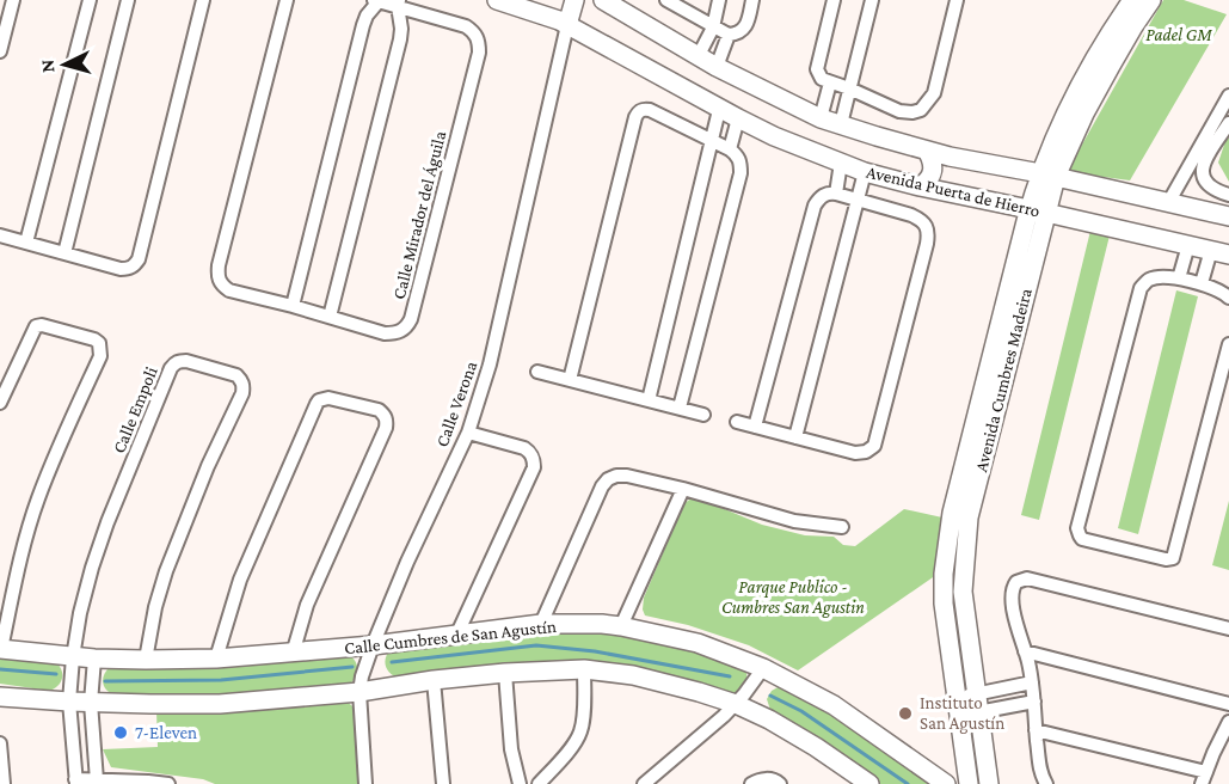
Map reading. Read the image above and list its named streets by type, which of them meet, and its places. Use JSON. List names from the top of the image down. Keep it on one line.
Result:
{"streets":{"street":["Avenida Puerta de Hierro","Calle Mirador del Águila","Avenida Cumbres Madeira","Calle Verona","Calle Empoli","Calle Cumbres de San Agustín"]},"crossings":[["Avenida Puerta de Hierro","Avenida Cumbres Madeira"],["Avenida Puerta de Hierro","Calle Verona"],["Calle Verona","Calle Cumbres de San Agustín"],["Calle Empoli","Calle Cumbres de San Agustín"]],"parks":["Padel GM","Parque Publico - Cumbres San Agustin"],"places":["Instituto San Agustín","7-Eleven"],"north":"left"}
